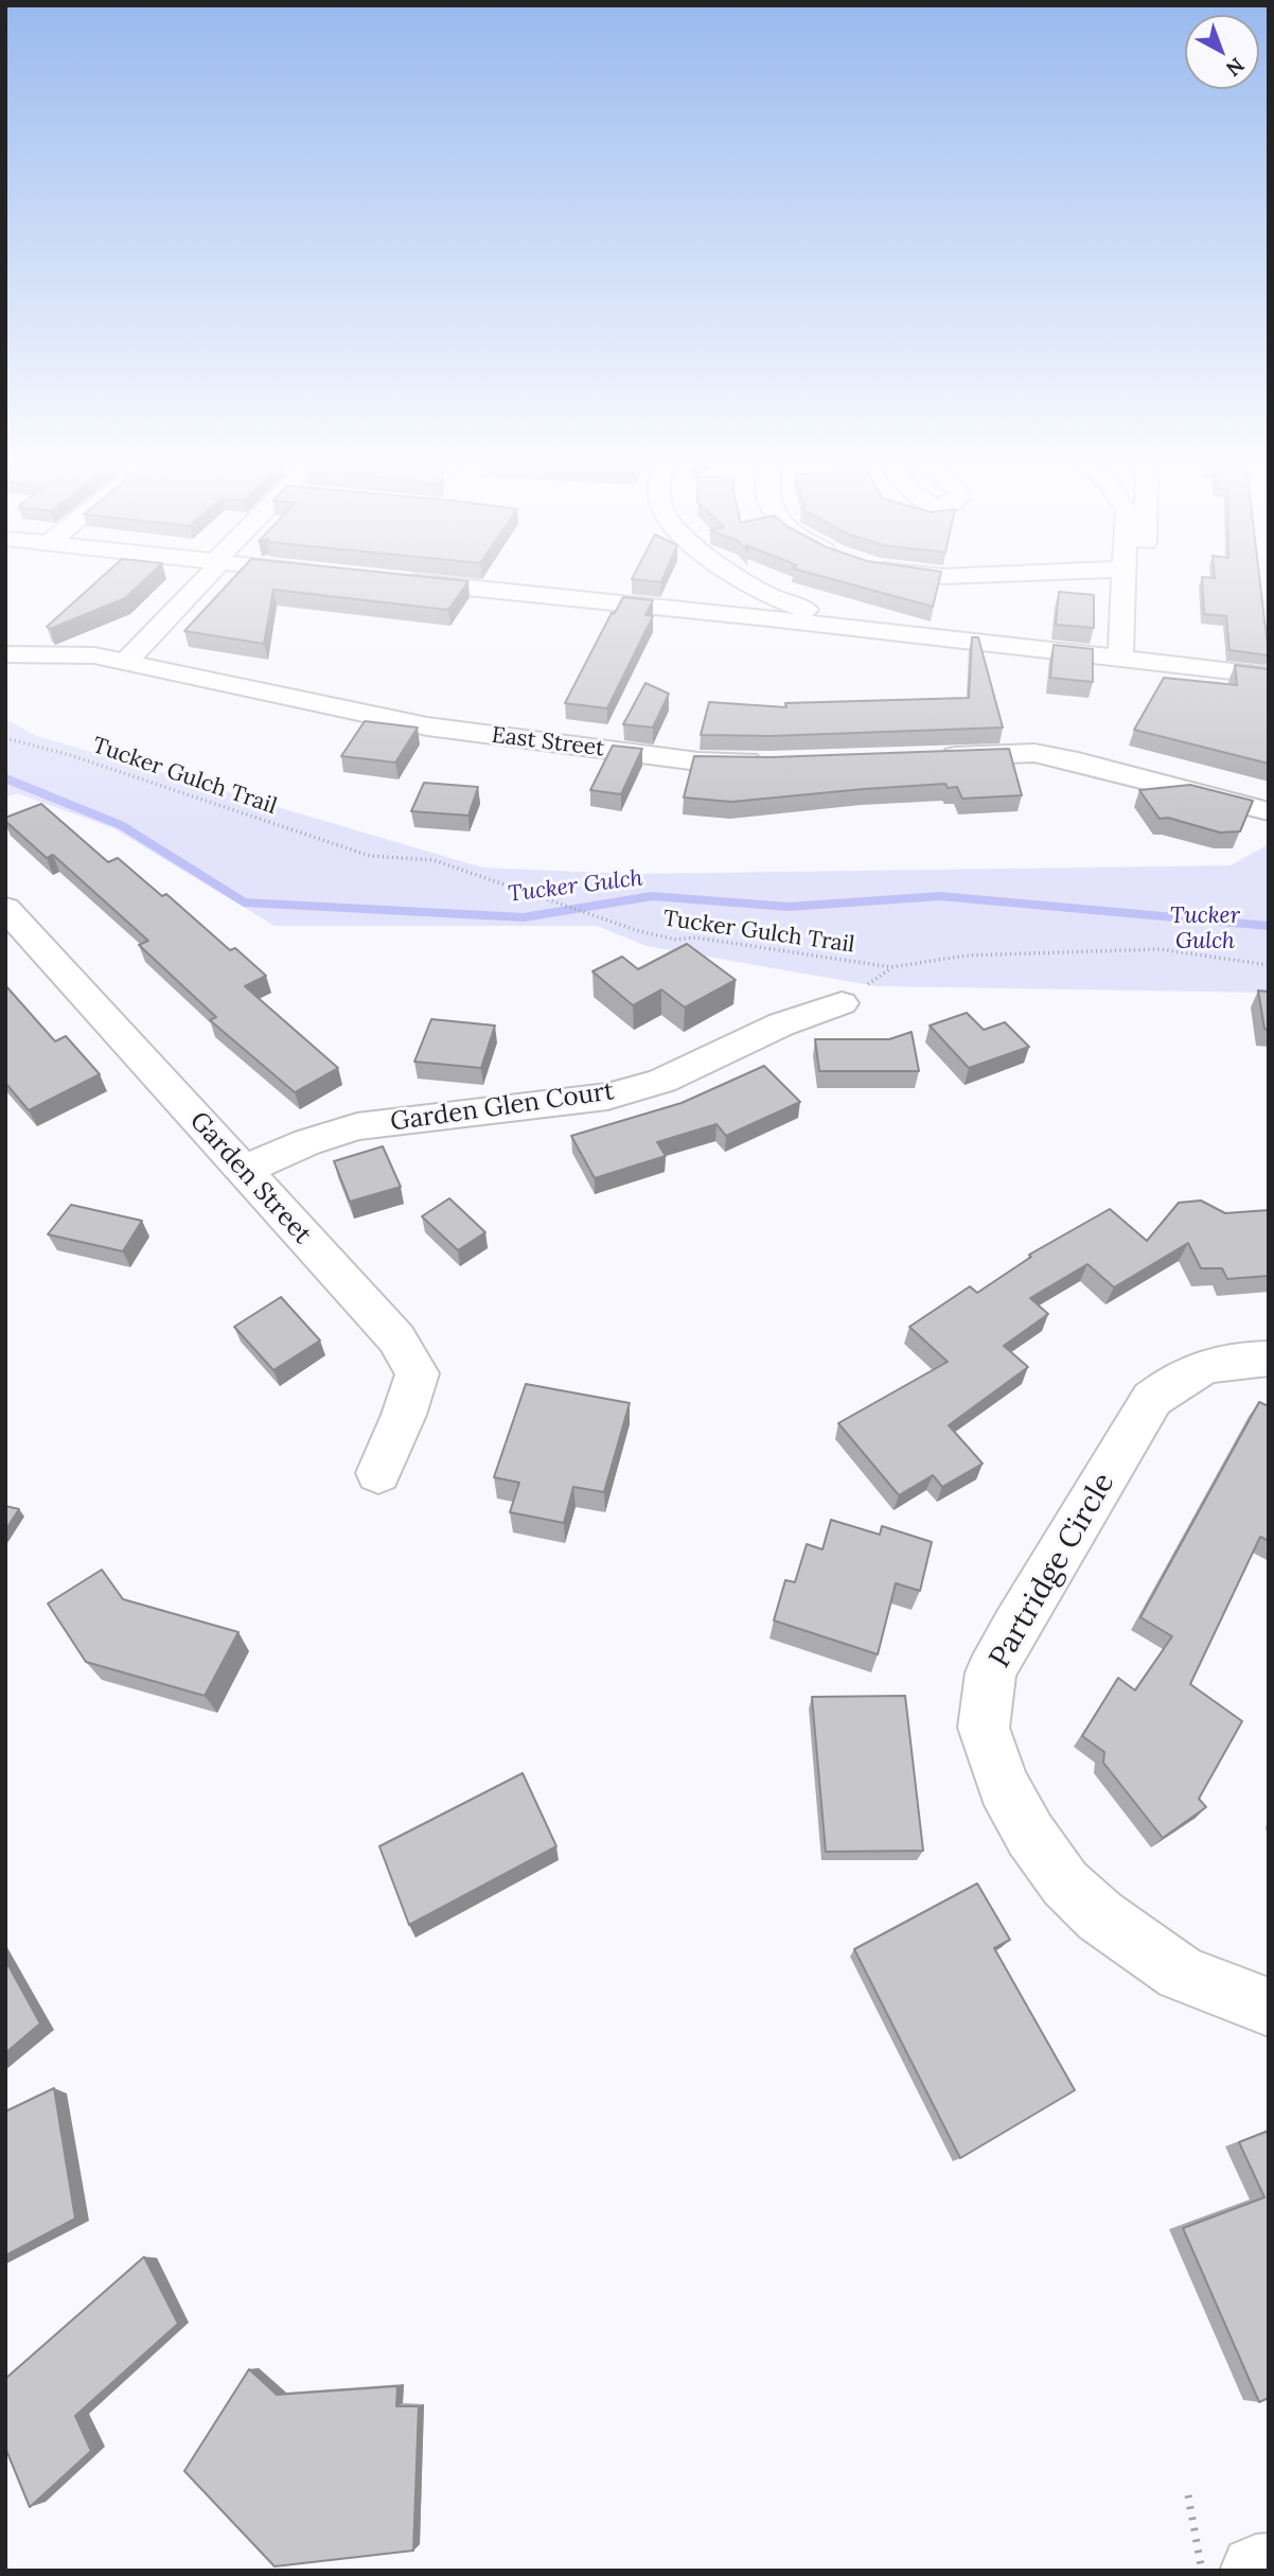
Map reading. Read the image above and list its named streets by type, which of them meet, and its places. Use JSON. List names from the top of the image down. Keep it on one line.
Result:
{"streets":{"street":["East Street","Garden Glen Court","Garden Street","Partridge Circle"],"path":["Tucker Gulch Trail"]},"crossings":[["Garden Glen Court","Garden Street"]],"water":["Tucker Gulch"],"parks":["Tucker Gulch"],"north":"bottom right"}
